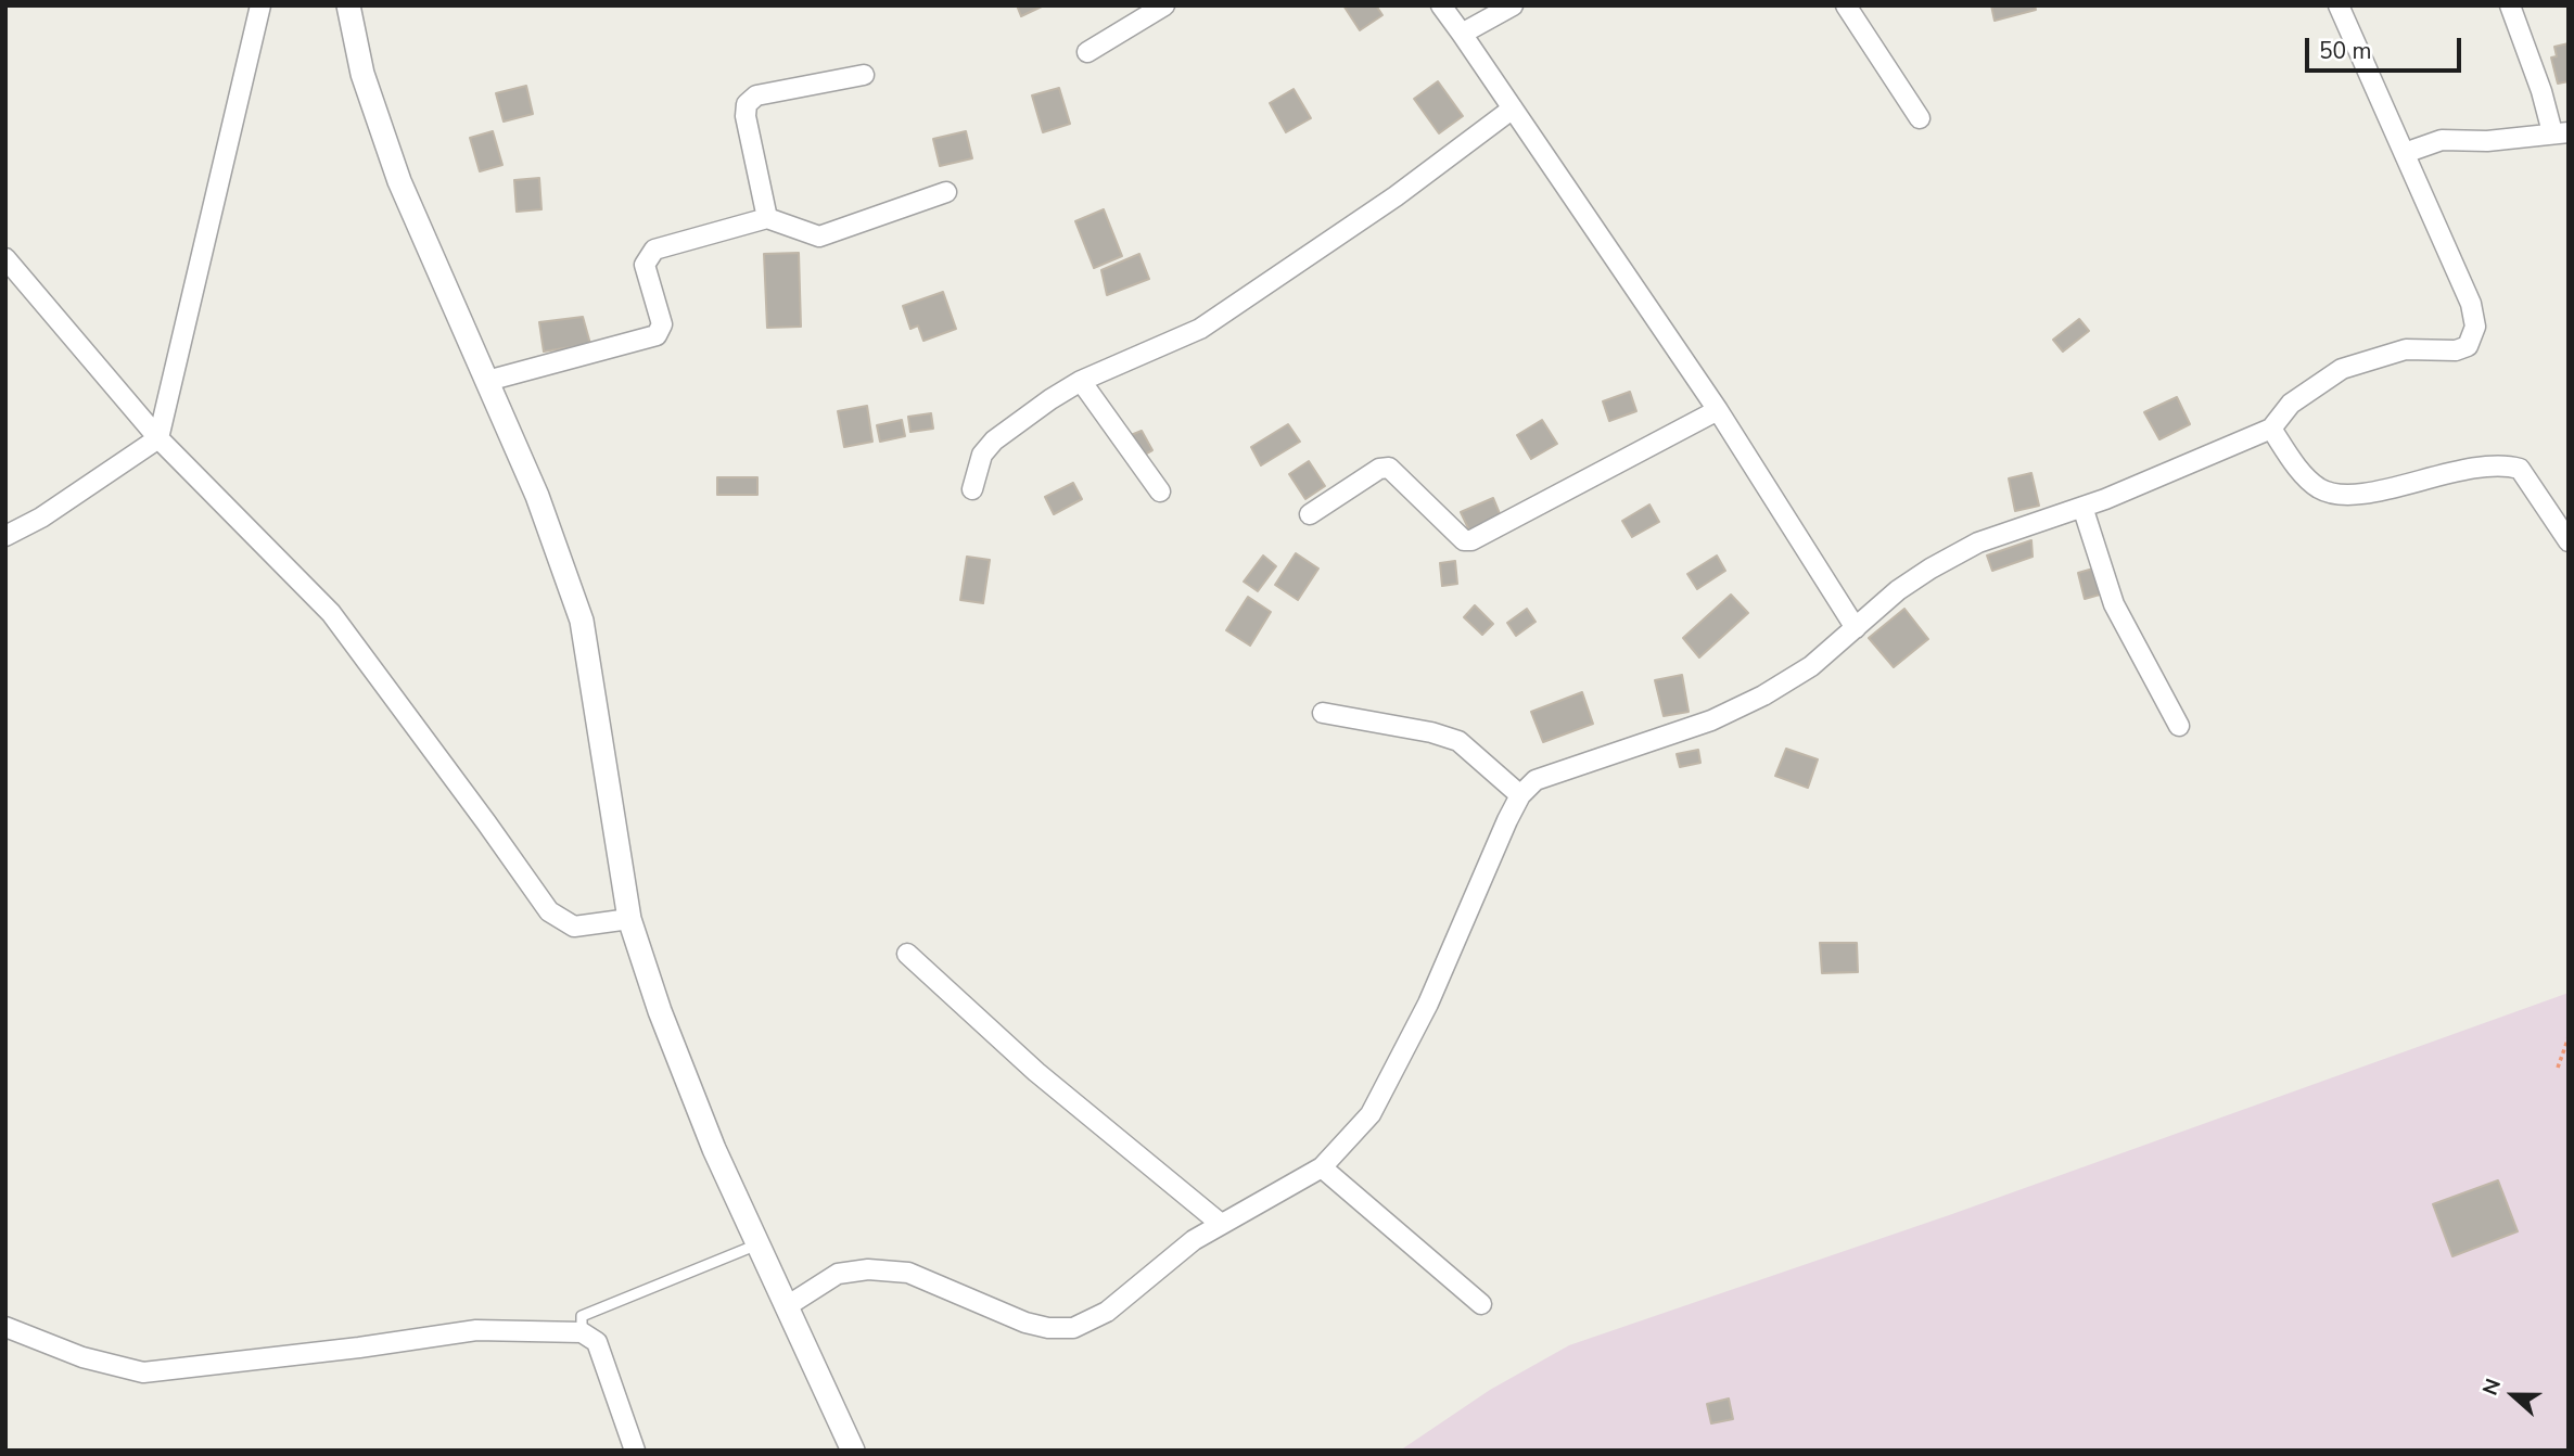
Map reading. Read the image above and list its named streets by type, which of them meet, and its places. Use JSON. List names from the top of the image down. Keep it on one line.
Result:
{"scale_bar":"50 m","north":"left"}
